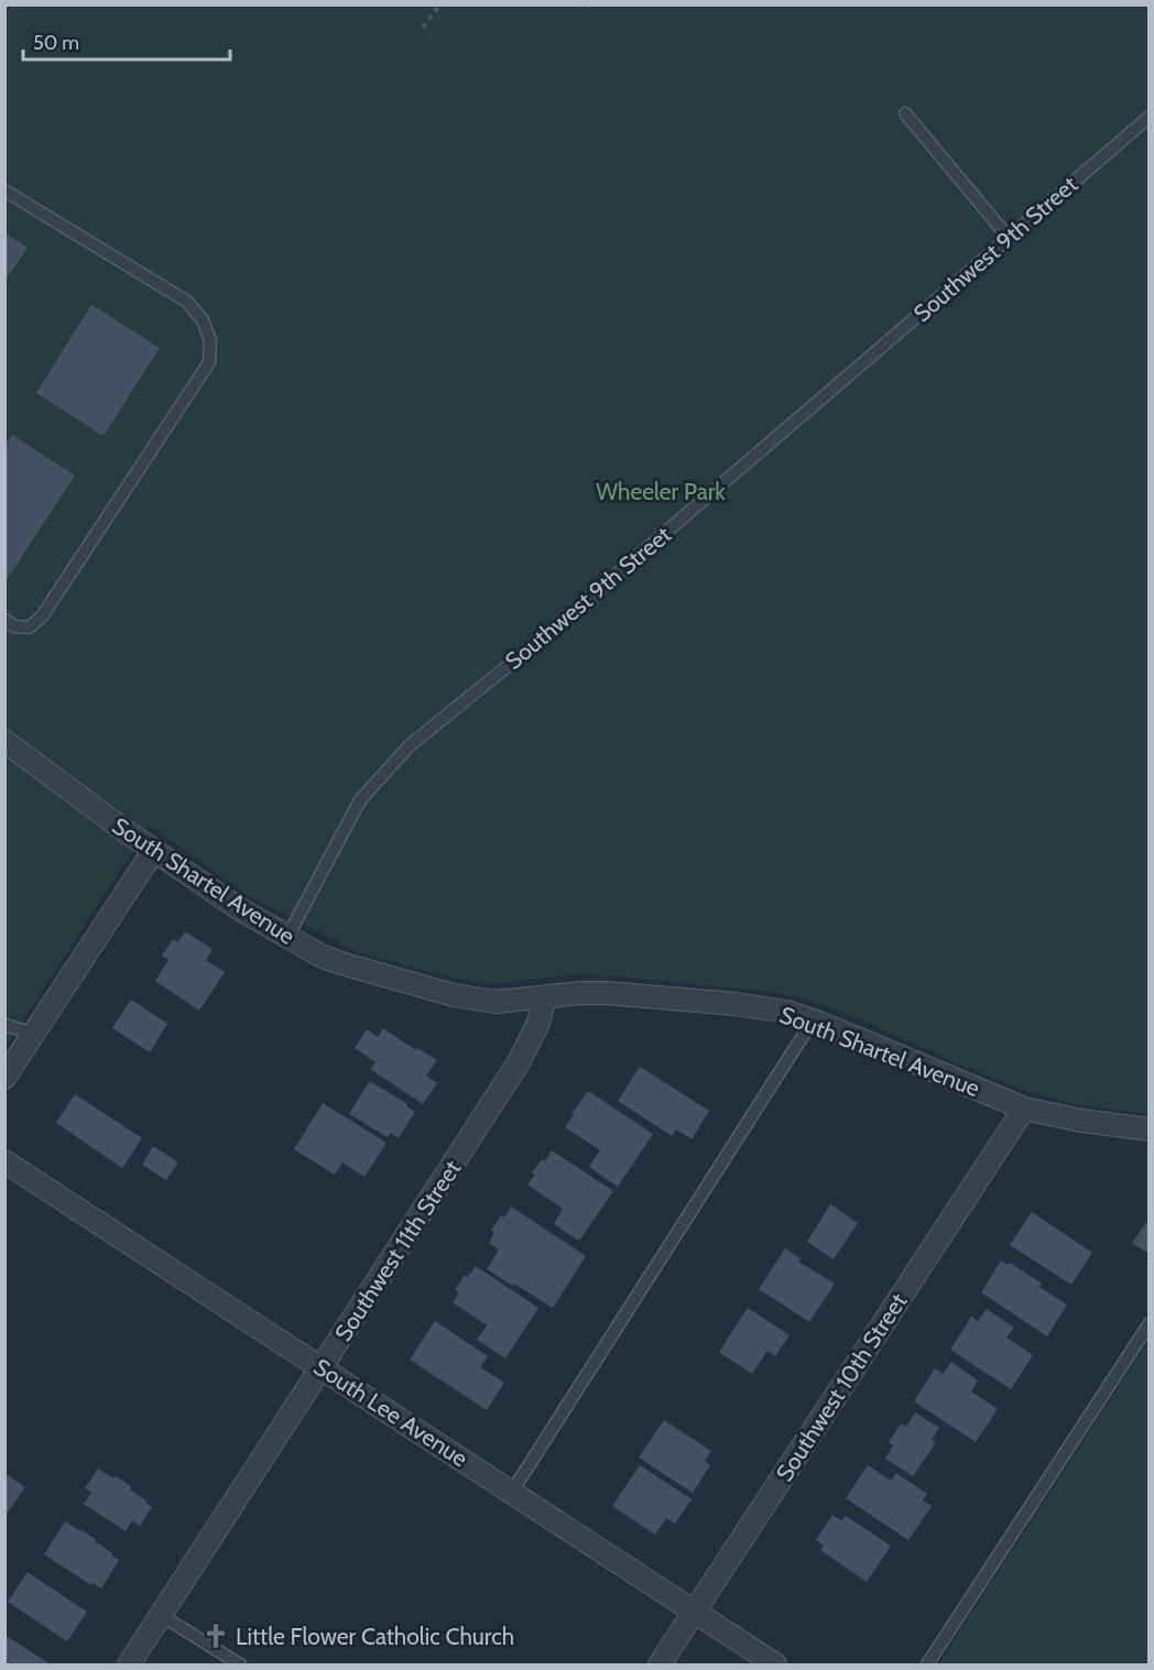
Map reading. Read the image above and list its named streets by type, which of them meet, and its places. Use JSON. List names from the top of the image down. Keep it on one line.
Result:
{"streets":{"street":["South Shartel Avenue","Southwest 11th Street","Southwest 10th Street","South Lee Avenue"],"lane":["Southwest 9th Street"]},"crossings":[["Southwest 9th Street","South Shartel Avenue"],["South Shartel Avenue","Southwest 11th Street"],["South Shartel Avenue","Southwest 10th Street"],["Southwest 11th Street","South Lee Avenue"],["Southwest 10th Street","South Lee Avenue"]],"parks":["Wheeler Park"],"places":{"church":["Little Flower Catholic Church"]},"scale_bar":"50 m"}
